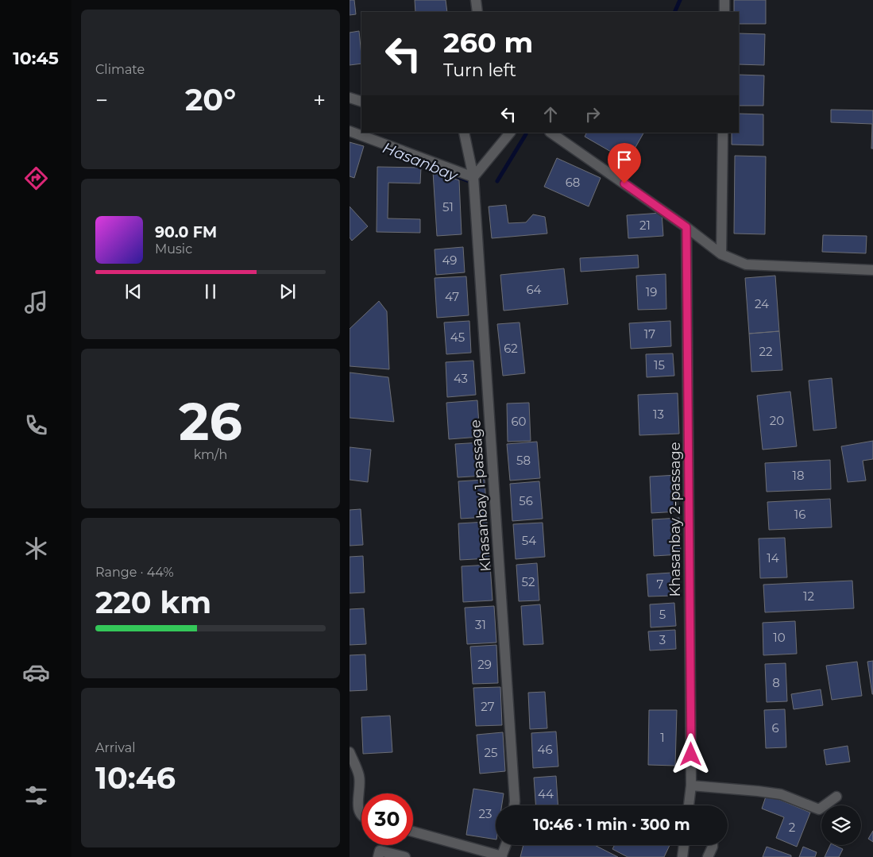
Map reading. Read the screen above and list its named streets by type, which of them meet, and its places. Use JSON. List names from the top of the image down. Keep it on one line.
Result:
{"streets":{"street":["Khasanbay 1-passage","Khasanbay 2-passage"]},"water":["Hasanbay"],"house_numbers":["68","51","21","49","64","19","47","24","17","45","62","22","15","43","13","20","60","58","18","56","16","54","14","52","7","12","5","31","10","3","29","8","27","6","1","46","25","44","23","2"],"page":{"tabs":"10:45","tile":["Climate",["26","km/h"],["Range · 44%","220 km"],["Arrival","10:46"]],"turn":["260 m","Turn left"],"heat":["−","20°","+"],"song":["90.0 FM","Music"],"limit":"30","trip":"10:46 · 1 min · 300 m"}}
